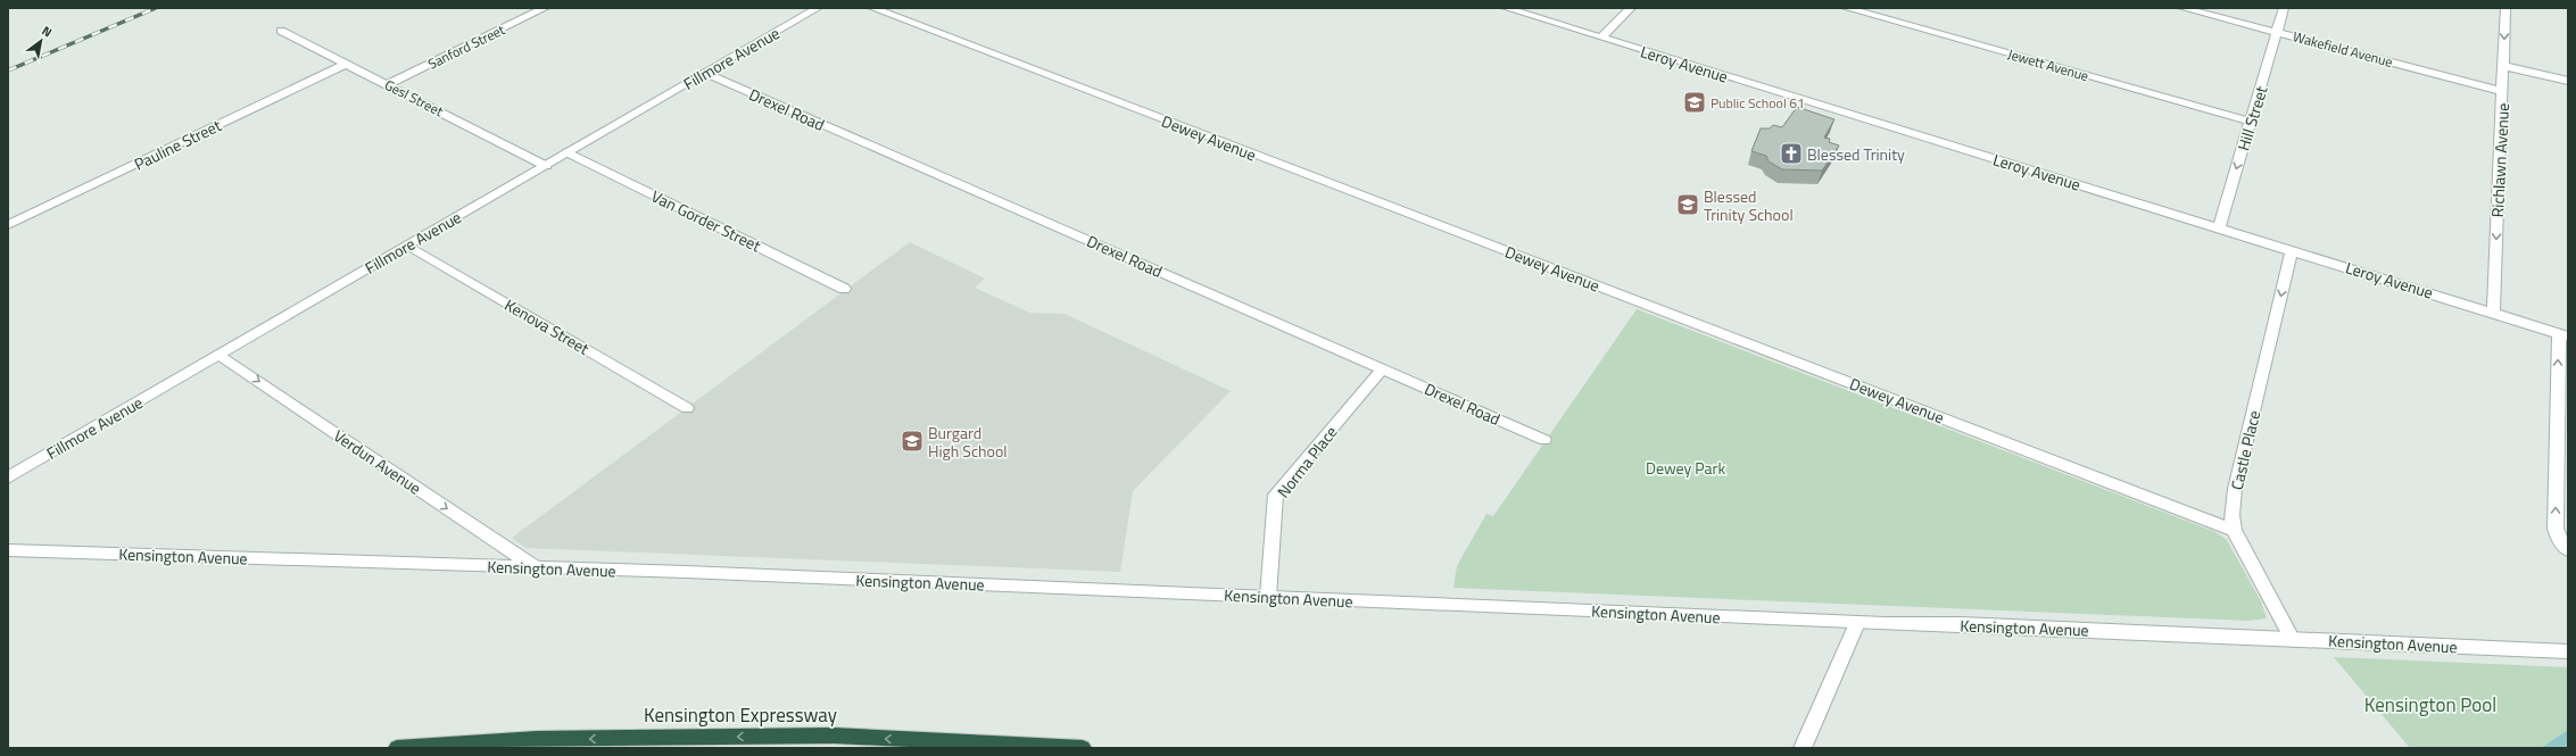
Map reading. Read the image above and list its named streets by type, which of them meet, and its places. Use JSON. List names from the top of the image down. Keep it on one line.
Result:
{"streets":{"highway":["Kensington Expressway"],"street":["Sanford Street","Wakefield Avenue","Fillmore Avenue","Leroy Avenue","Jewett Avenue","Gesl Street","Drexel Road","Hill Street","Dewey Avenue","Pauline Street","Richlawn Avenue","Van Gorder Street","Kenova Street","Castle Place","Verdun Avenue","Norma Place","Kensington Avenue"]},"crossings":[["Sanford Street","Gesl Street"],["Wakefield Avenue","Hill Street"],["Wakefield Avenue","Richlawn Avenue"],["Fillmore Avenue","Gesl Street"],["Fillmore Avenue","Drexel Road"],["Fillmore Avenue","Van Gorder Street"],["Fillmore Avenue","Kenova Street"],["Fillmore Avenue","Verdun Avenue"],["Leroy Avenue","Hill Street"],["Leroy Avenue","Richlawn Avenue"],["Leroy Avenue","Castle Place"],["Jewett Avenue","Hill Street"],["Gesl Street","Pauline Street"],["Drexel Road","Norma Place"],["Dewey Avenue","Castle Place"],["Castle Place","Kensington Avenue"],["Verdun Avenue","Kensington Avenue"],["Norma Place","Kensington Avenue"]],"one_way":["Hill Street","Richlawn Avenue","Castle Place","Verdun Avenue","Kensington Expressway"],"parks":["Dewey Park","Kensington Pool"],"places":{"school or university":["Public School 61","Blessed Trinity School","Burgard High School"],"church":["Blessed Trinity"]},"north":"top right"}
